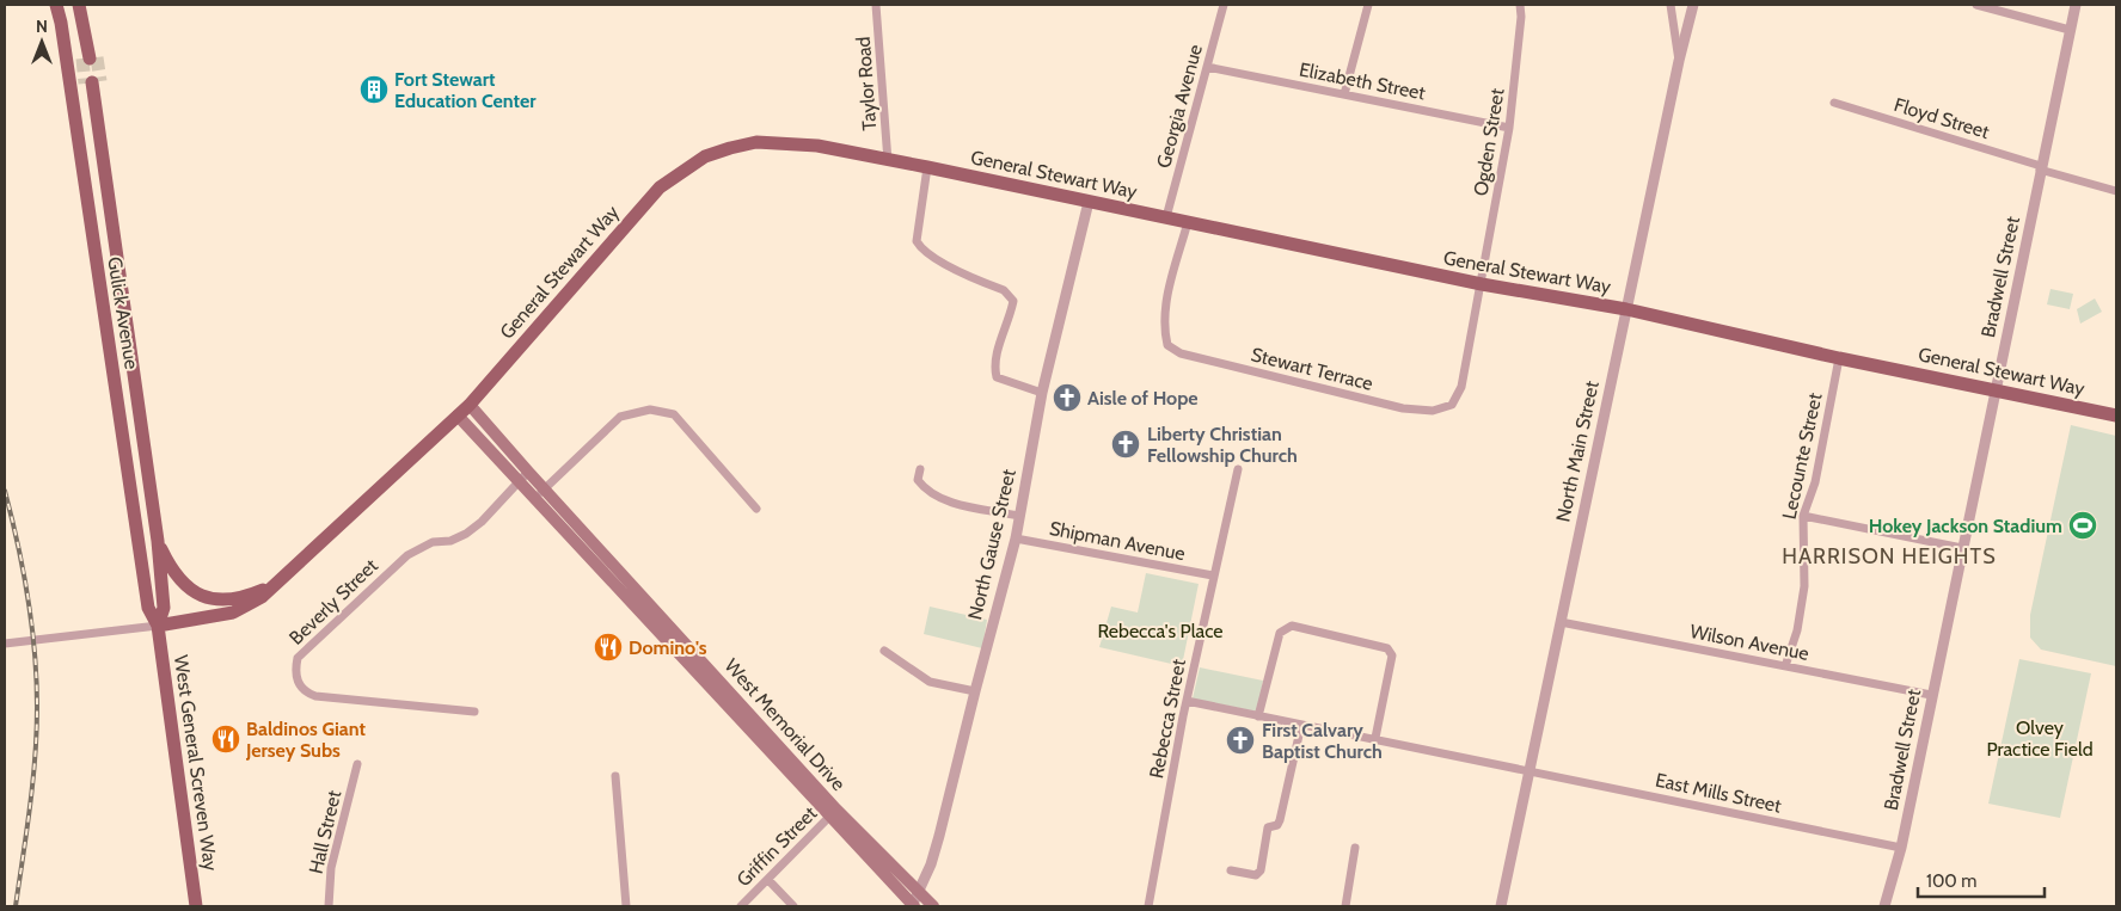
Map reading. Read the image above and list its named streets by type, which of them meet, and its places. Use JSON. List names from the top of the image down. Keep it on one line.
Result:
{"streets":{"main road":["General Stewart Way","Gulick Avenue","West Memorial Drive","West General Screven Way"],"street":["Elizabeth Street","Taylor Road","Georgia Avenue","Floyd Street","Ogden Street","Bradwell Street","Stewart Terrace","North Main Street","Lecounte Street","Shipman Avenue","North Gause Street","Beverly Street","Wilson Avenue","Rebecca Street","East Mills Street","Hall Street","Griffin Street"]},"crossings":[["Elizabeth Street","Georgia Avenue"],["Elizabeth Street","Ogden Street"],["Taylor Road","General Stewart Way"],["Georgia Avenue","General Stewart Way"],["Floyd Street","Bradwell Street"],["Ogden Street","General Stewart Way"],["Ogden Street","Stewart Terrace"],["General Stewart Way","Bradwell Street"],["General Stewart Way","Gulick Avenue"],["General Stewart Way","Stewart Terrace"],["General Stewart Way","North Main Street"],["General Stewart Way","Lecounte Street"],["General Stewart Way","North Gause Street"],["General Stewart Way","West Memorial Drive"],["General Stewart Way","West General Screven Way"],["Bradwell Street","Wilson Avenue"],["Bradwell Street","East Mills Street"],["Gulick Avenue","West General Screven Way"],["North Main Street","Wilson Avenue"],["North Main Street","East Mills Street"],["Lecounte Street","Wilson Avenue"],["Shipman Avenue","North Gause Street"],["Shipman Avenue","Rebecca Street"],["North Gause Street","West Memorial Drive"],["Beverly Street","West Memorial Drive"],["Rebecca Street","East Mills Street"],["West Memorial Drive","Griffin Street"]],"districts":["HARRISON HEIGHTS"],"parks":["Rebecca's Place","Olvey Practice Field"],"places":{"building":["Fort Stewart Education Center"],"church":["Aisle of Hope","Liberty Christian Fellowship Church","First Calvary Baptist Church"],"sports":["Hokey Jackson Stadium"],"restaurant":["Domino's","Baldinos Giant Jersey Subs"]},"scale_bar":"100 m","north":"top"}
